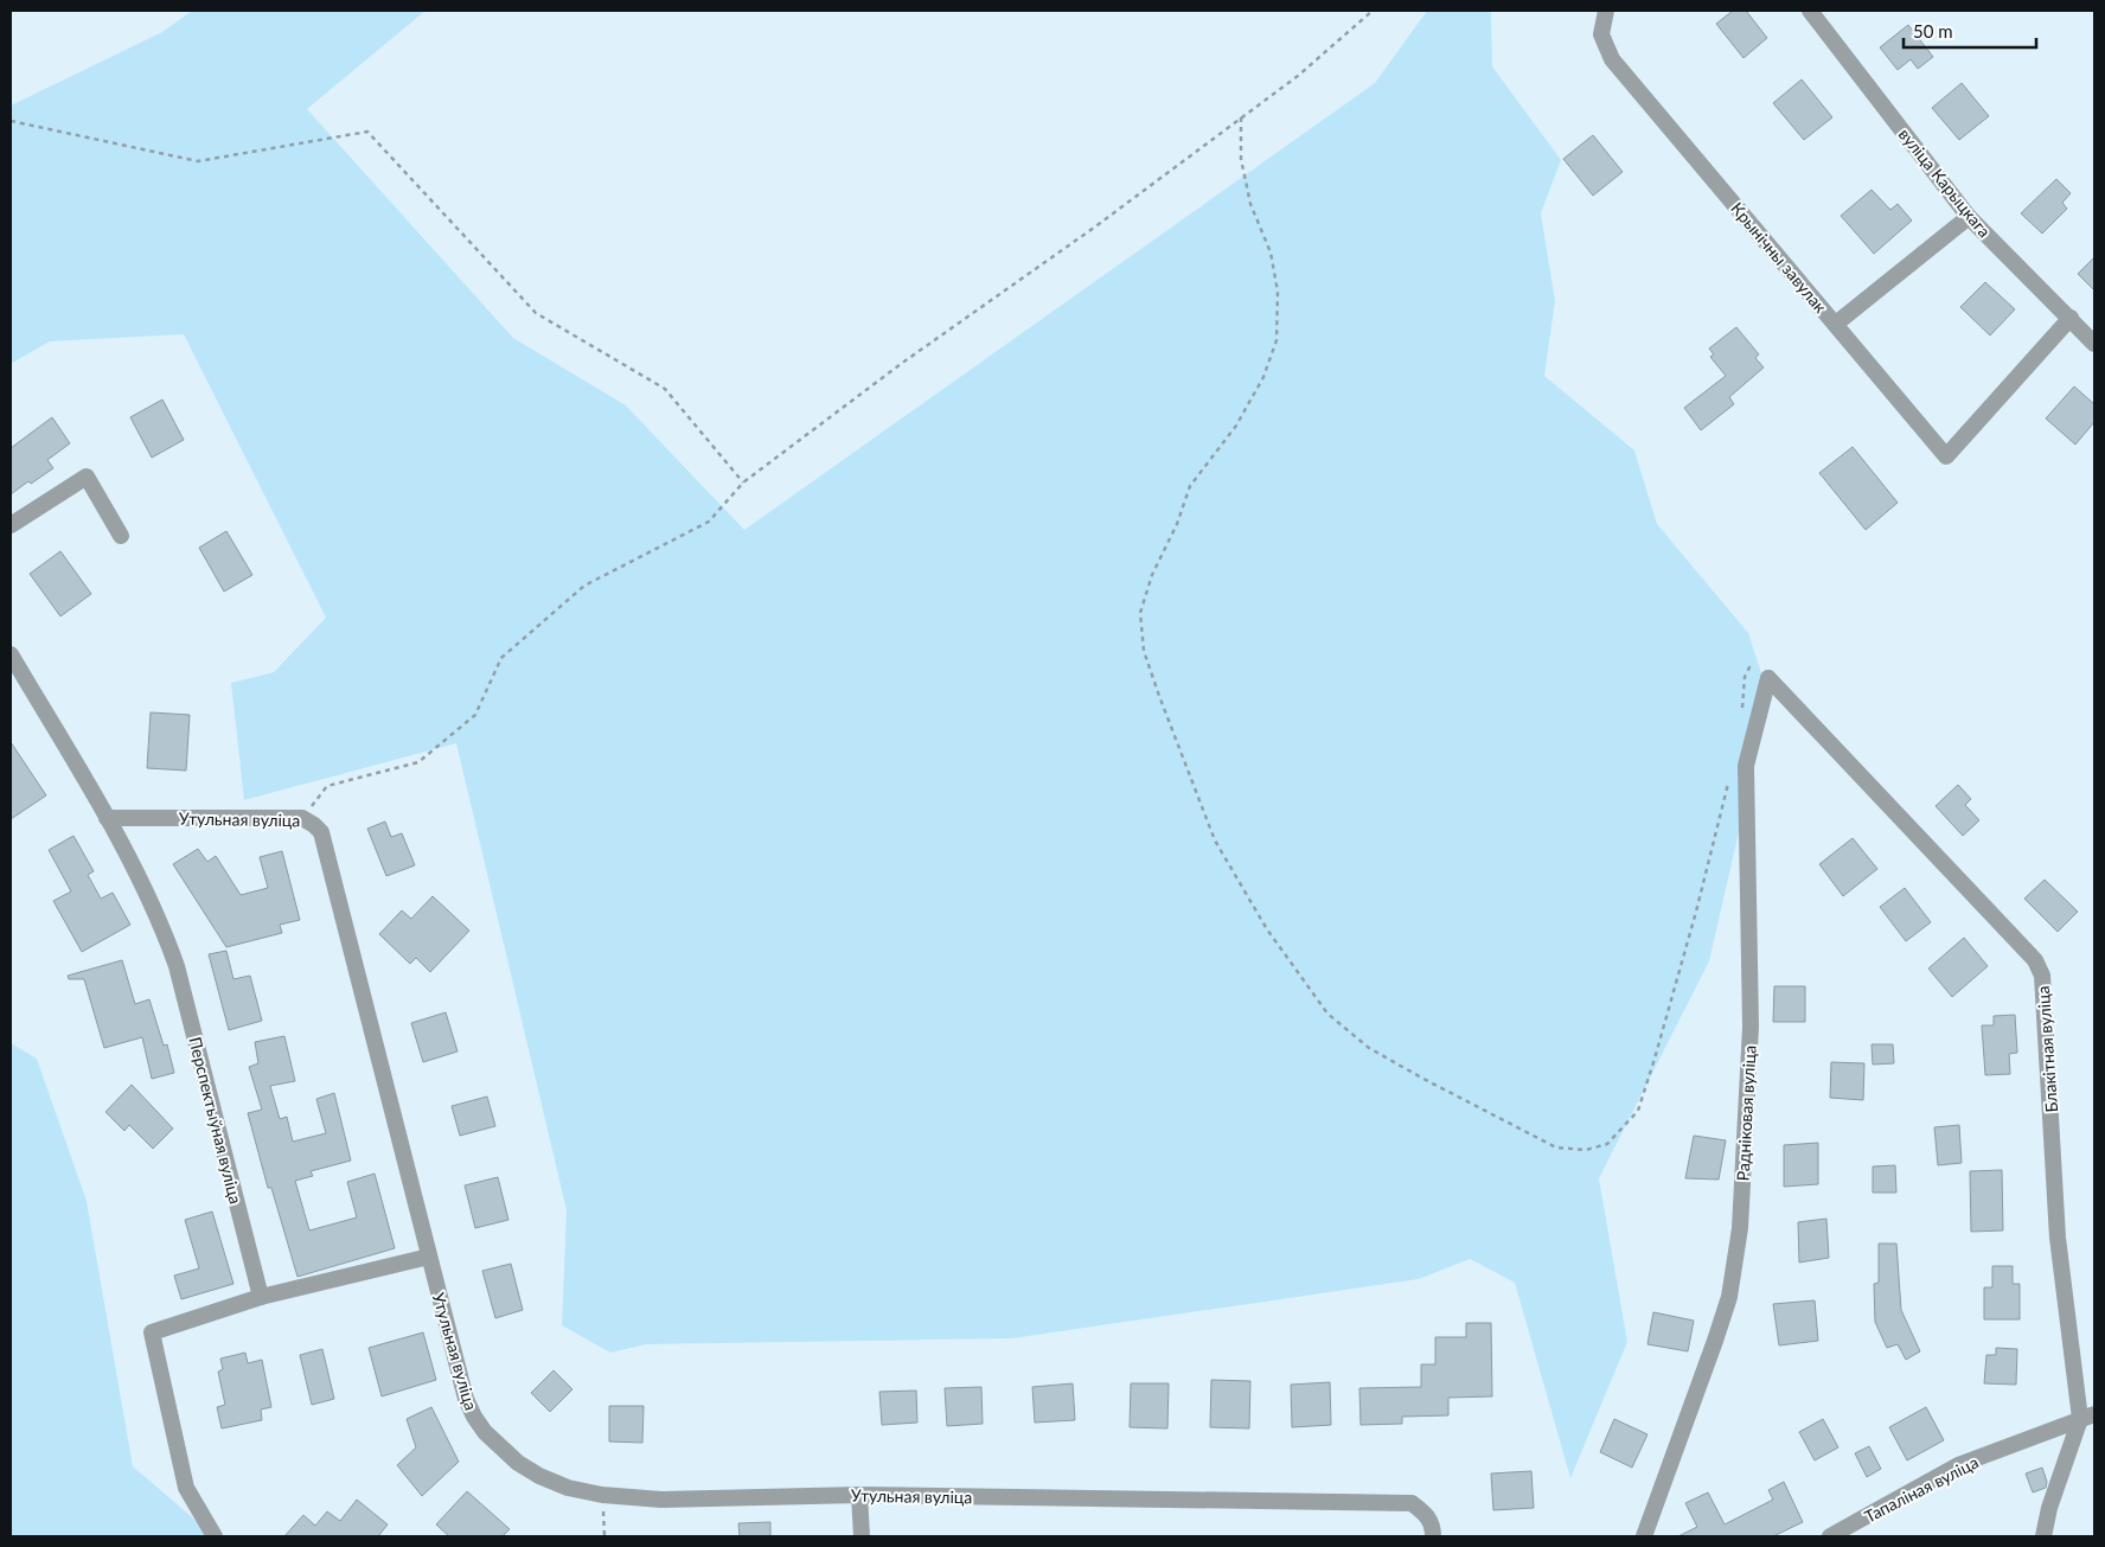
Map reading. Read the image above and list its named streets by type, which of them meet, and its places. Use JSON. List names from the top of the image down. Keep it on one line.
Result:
{"streets":{"street":["вуліца Карыцкага","Крынічны завулак","Утульная вуліца","Блакітная вуліца","Радніковая вуліца","Перспектыўная вуліца","Тапаліная вуліца"]},"crossings":[["вуліца Карыцкага","Крынічны завулак"],["Утульная вуліца","Перспектыўная вуліца"],["Блакітная вуліца","Радніковая вуліца"],["Блакітная вуліца","Тапаліная вуліца"]],"scale_bar":"50 m"}
